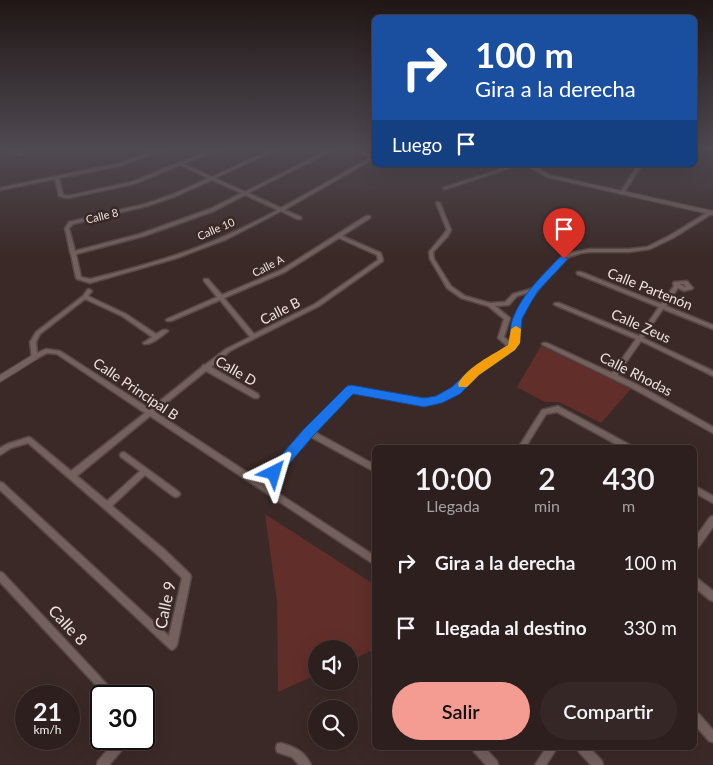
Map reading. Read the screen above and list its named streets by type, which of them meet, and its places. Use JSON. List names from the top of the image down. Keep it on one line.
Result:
{"streets":{"street":["Calle 8","Calle 10","Calle A","Calle Partenón","Calle B","Calle Zeus","Calle D","Calle Rhodas","Calle Principal B","Calle 9"]},"crossings":[["Calle 8","Calle 10"],["Calle A","Calle B"],["Calle B","Calle D"],["Calle B","Calle Principal B"]],"page":{"turn":["100 m","Gira a la derecha"],"then":"Luego","eta":["10:00","Llegada","2","min","430","m"],"list":[{"name":"Gira a la derecha","value":"100 m"},{"name":"Llegada al destino","value":"330 m"}],"buttons":["Salir","Compartir"],"speed":"21 km/h","limit":"30"}}
